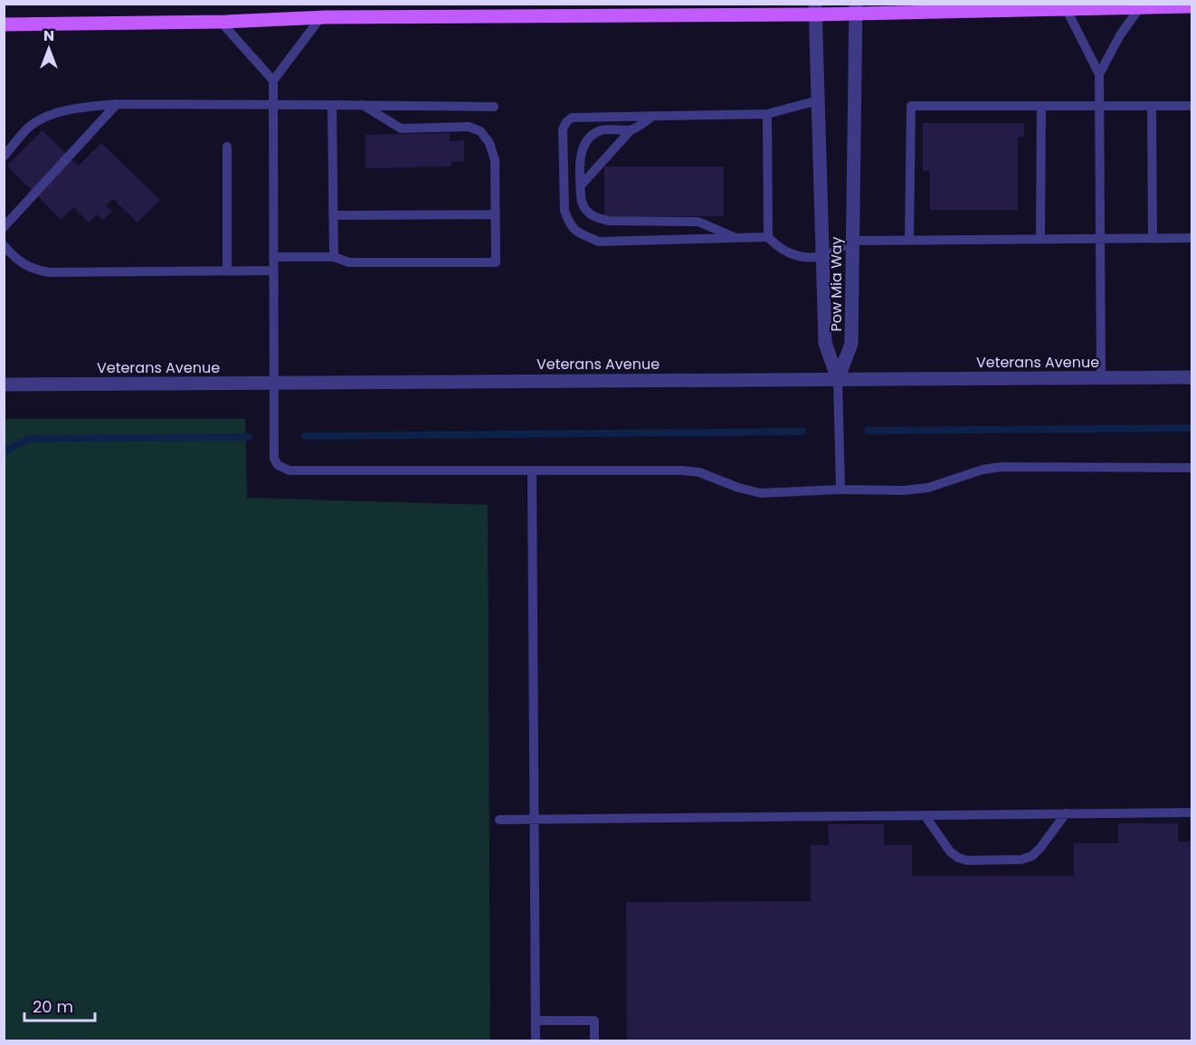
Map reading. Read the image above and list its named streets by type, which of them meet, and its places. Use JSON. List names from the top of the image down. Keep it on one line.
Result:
{"streets":{"street":["Pow Mia Way","Veterans Avenue"]},"crossings":[["Pow Mia Way","Veterans Avenue"]],"scale_bar":"20 m","north":"top"}
